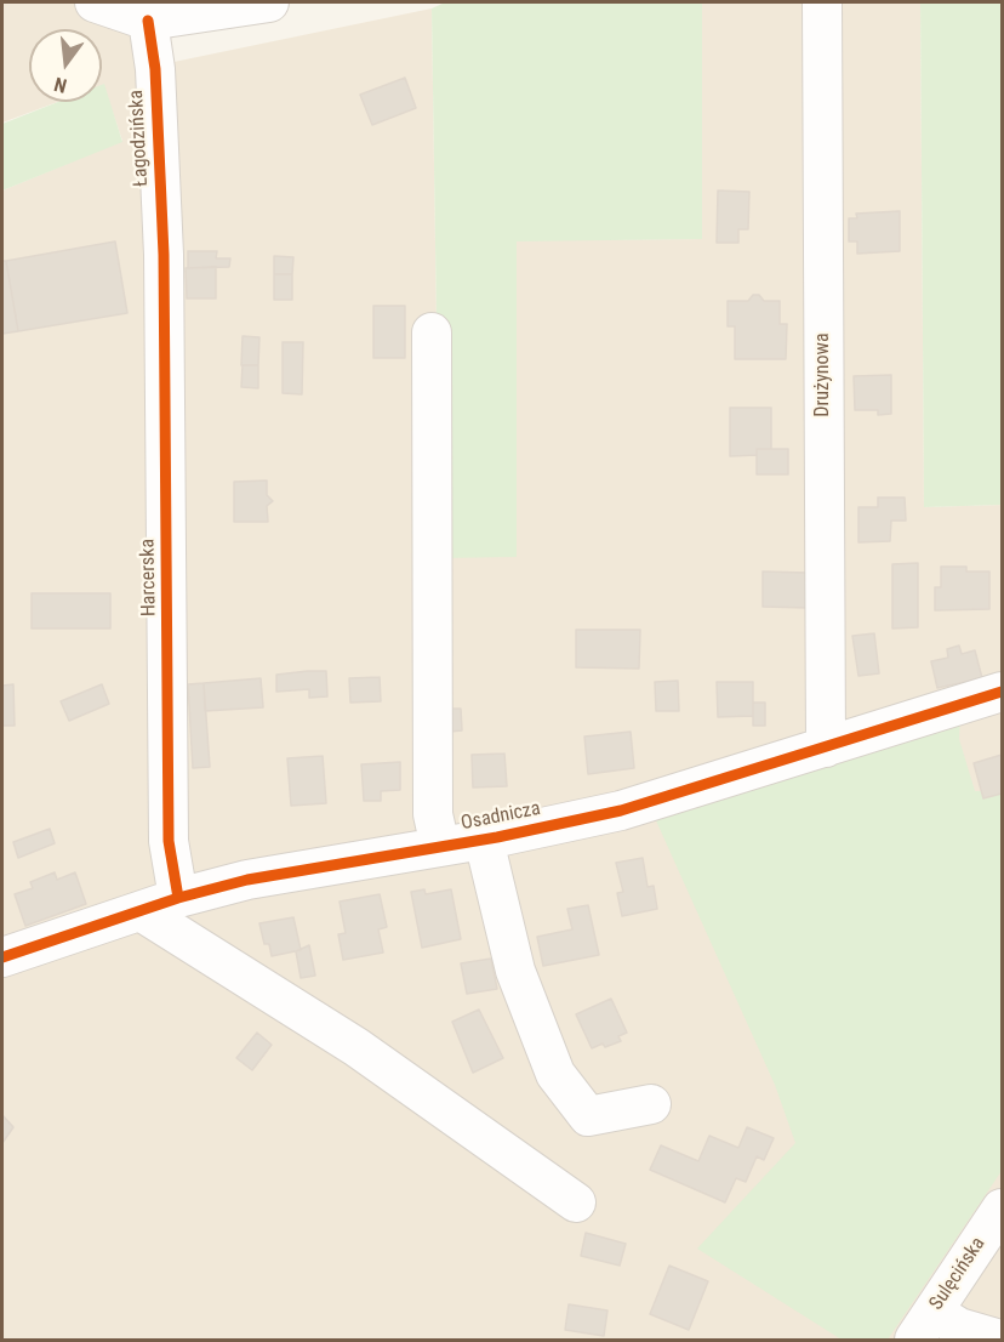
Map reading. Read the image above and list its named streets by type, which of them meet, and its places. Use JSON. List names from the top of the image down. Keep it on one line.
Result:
{"streets":{"street":["Łagodzińska","Drużynowa","Harcerska","Osadnicza","Sulęcińska"]},"crossings":[["Łagodzińska","Harcerska"],["Drużynowa","Osadnicza"],["Harcerska","Osadnicza"]],"north":"bottom"}
